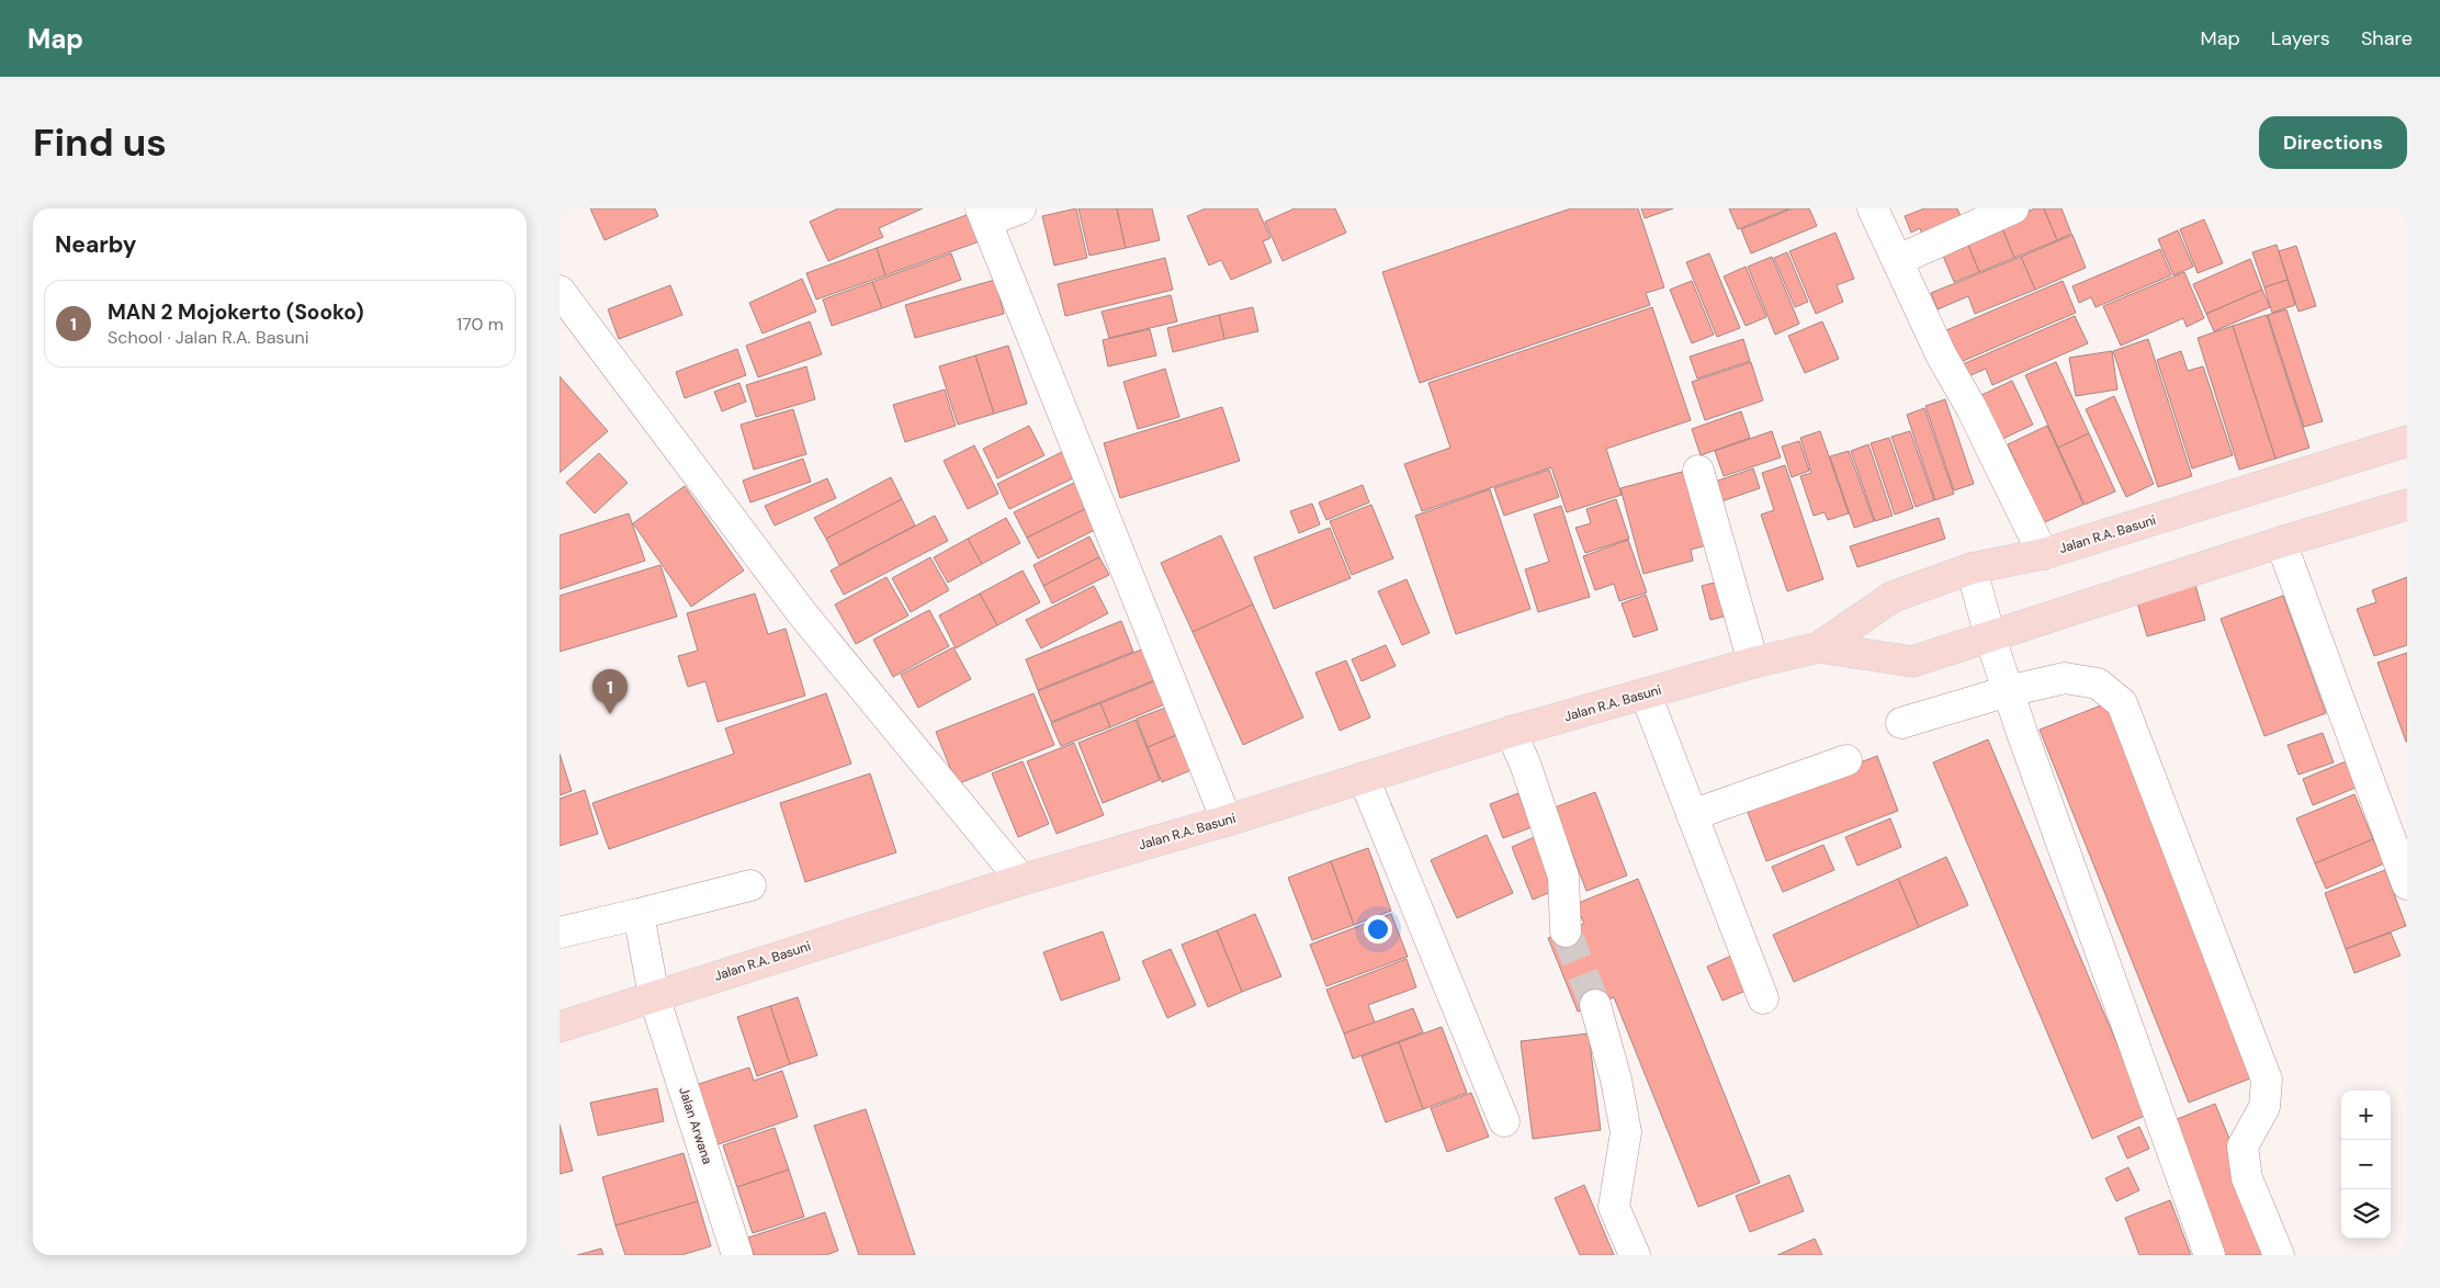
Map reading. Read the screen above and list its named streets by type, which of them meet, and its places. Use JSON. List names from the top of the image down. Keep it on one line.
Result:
{"streets":{"main road":["Jalan R.A. Basuni"],"street":["Jalan Arwana"]},"crossings":[["Jalan R.A. Basuni","Jalan Arwana"]],"page":{"header":"Map","nav":["Map","Layers","Share"],"buttons":"Directions","title":"Find us","heading":"Nearby","list":[{"mark":"1","name":"MAN 2 Mojokerto (Sooko)","note":"School · Jalan R.A. Basuni","value":"170 m"}],"pins":"1","map_buttons":["+","−"]}}
